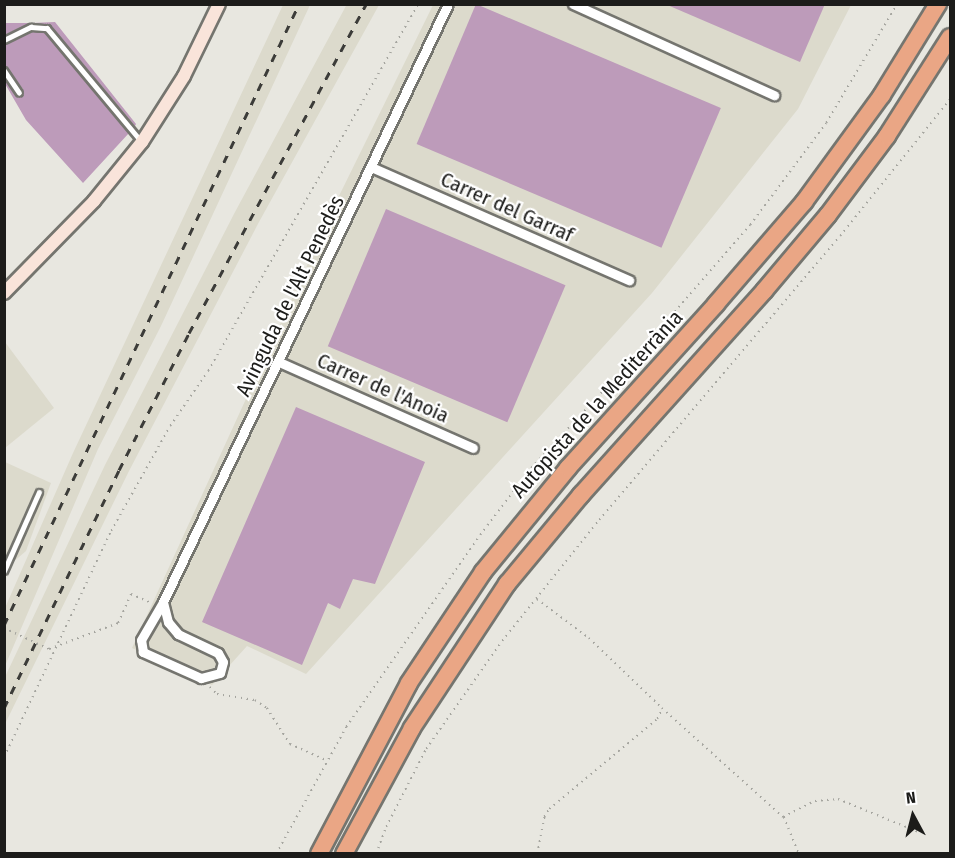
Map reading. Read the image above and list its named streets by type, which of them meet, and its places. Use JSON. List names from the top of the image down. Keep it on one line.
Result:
{"streets":{"highway":["Autopista de la Mediterrània"],"street":["Carrer del Garraf","Avinguda de l'Alt Penedès","Carrer de l'Anoia"]},"crossings":[["Carrer del Garraf","Avinguda de l'Alt Penedès"],["Avinguda de l'Alt Penedès","Carrer de l'Anoia"]],"north":"top"}
